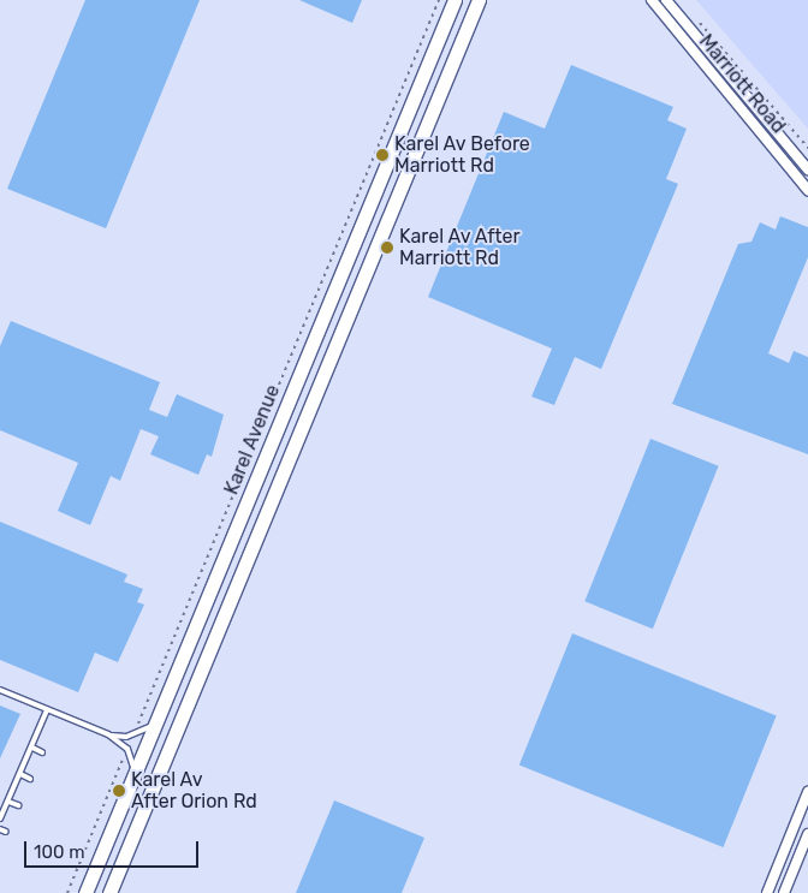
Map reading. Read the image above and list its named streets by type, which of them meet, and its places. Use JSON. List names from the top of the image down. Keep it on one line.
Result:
{"streets":{"main road":["Karel Avenue"],"street":["Marriott Road"]},"places":["Karel Av Before Marriott Rd","Karel Av After Marriott Rd","Karel Av After Orion Rd"],"scale_bar":"100 m"}
